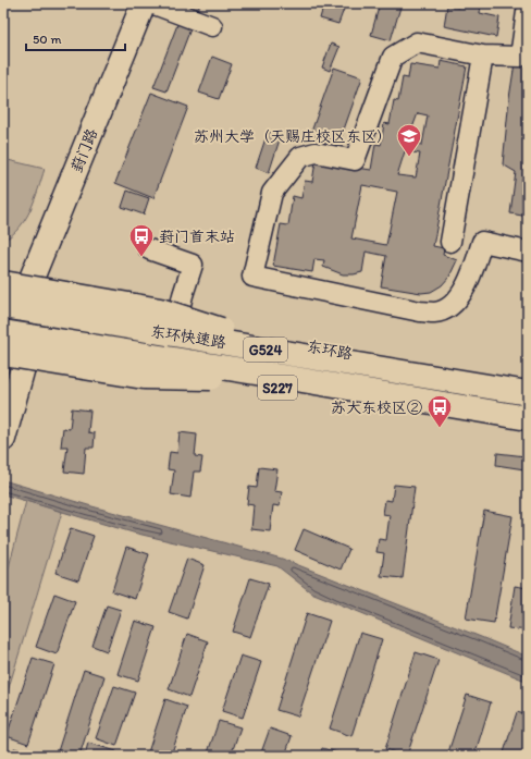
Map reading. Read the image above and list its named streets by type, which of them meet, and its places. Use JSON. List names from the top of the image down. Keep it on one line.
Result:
{"streets":{"main road":["葑门路","东环快速路","G524","东环路","S227"]},"crossings":[["葑门路","东环快速路"],["葑门路","东环路"],["葑门路","S227"],["东环快速路","东环路"]],"places":{"school or university":["苏州大学（天赐庄校区东区）"],"bus stop":["葑门首末站","苏大东校区②"]},"scale_bar":"50 m"}
